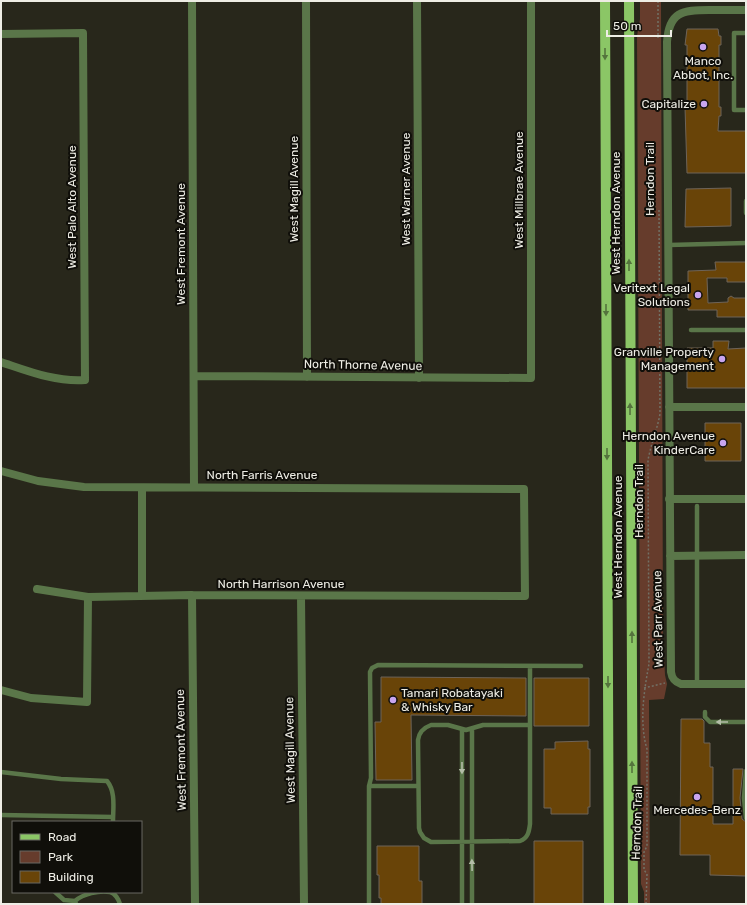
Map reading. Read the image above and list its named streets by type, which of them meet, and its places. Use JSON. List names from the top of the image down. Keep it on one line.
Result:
{"streets":{"main road":["West Herndon Avenue"],"street":["West Magill Avenue","West Warner Avenue","West Millbrae Avenue","West Palo Alto Avenue","West Fremont Avenue","North Thorne Avenue","North Farris Avenue","North Harrison Avenue","West Parr Avenue"],"path":["Herndon Trail"]},"crossings":[["West Magill Avenue","North Thorne Avenue"],["West Magill Avenue","North Harrison Avenue"],["West Warner Avenue","North Thorne Avenue"],["West Millbrae Avenue","North Thorne Avenue"],["West Fremont Avenue","North Thorne Avenue"],["West Fremont Avenue","North Farris Avenue"],["West Fremont Avenue","North Harrison Avenue"],["North Farris Avenue","North Harrison Avenue"]],"places":["Manco Abbot, Inc.","Capitalize","Veritext Legal Solutions","Granville Property Management","Herndon Avenue KinderCare","Tamari Robatayaki & Whisky Bar","Mercedes-Benz"],"legend":["Road","Park","Building"],"scale_bar":"50 m"}
